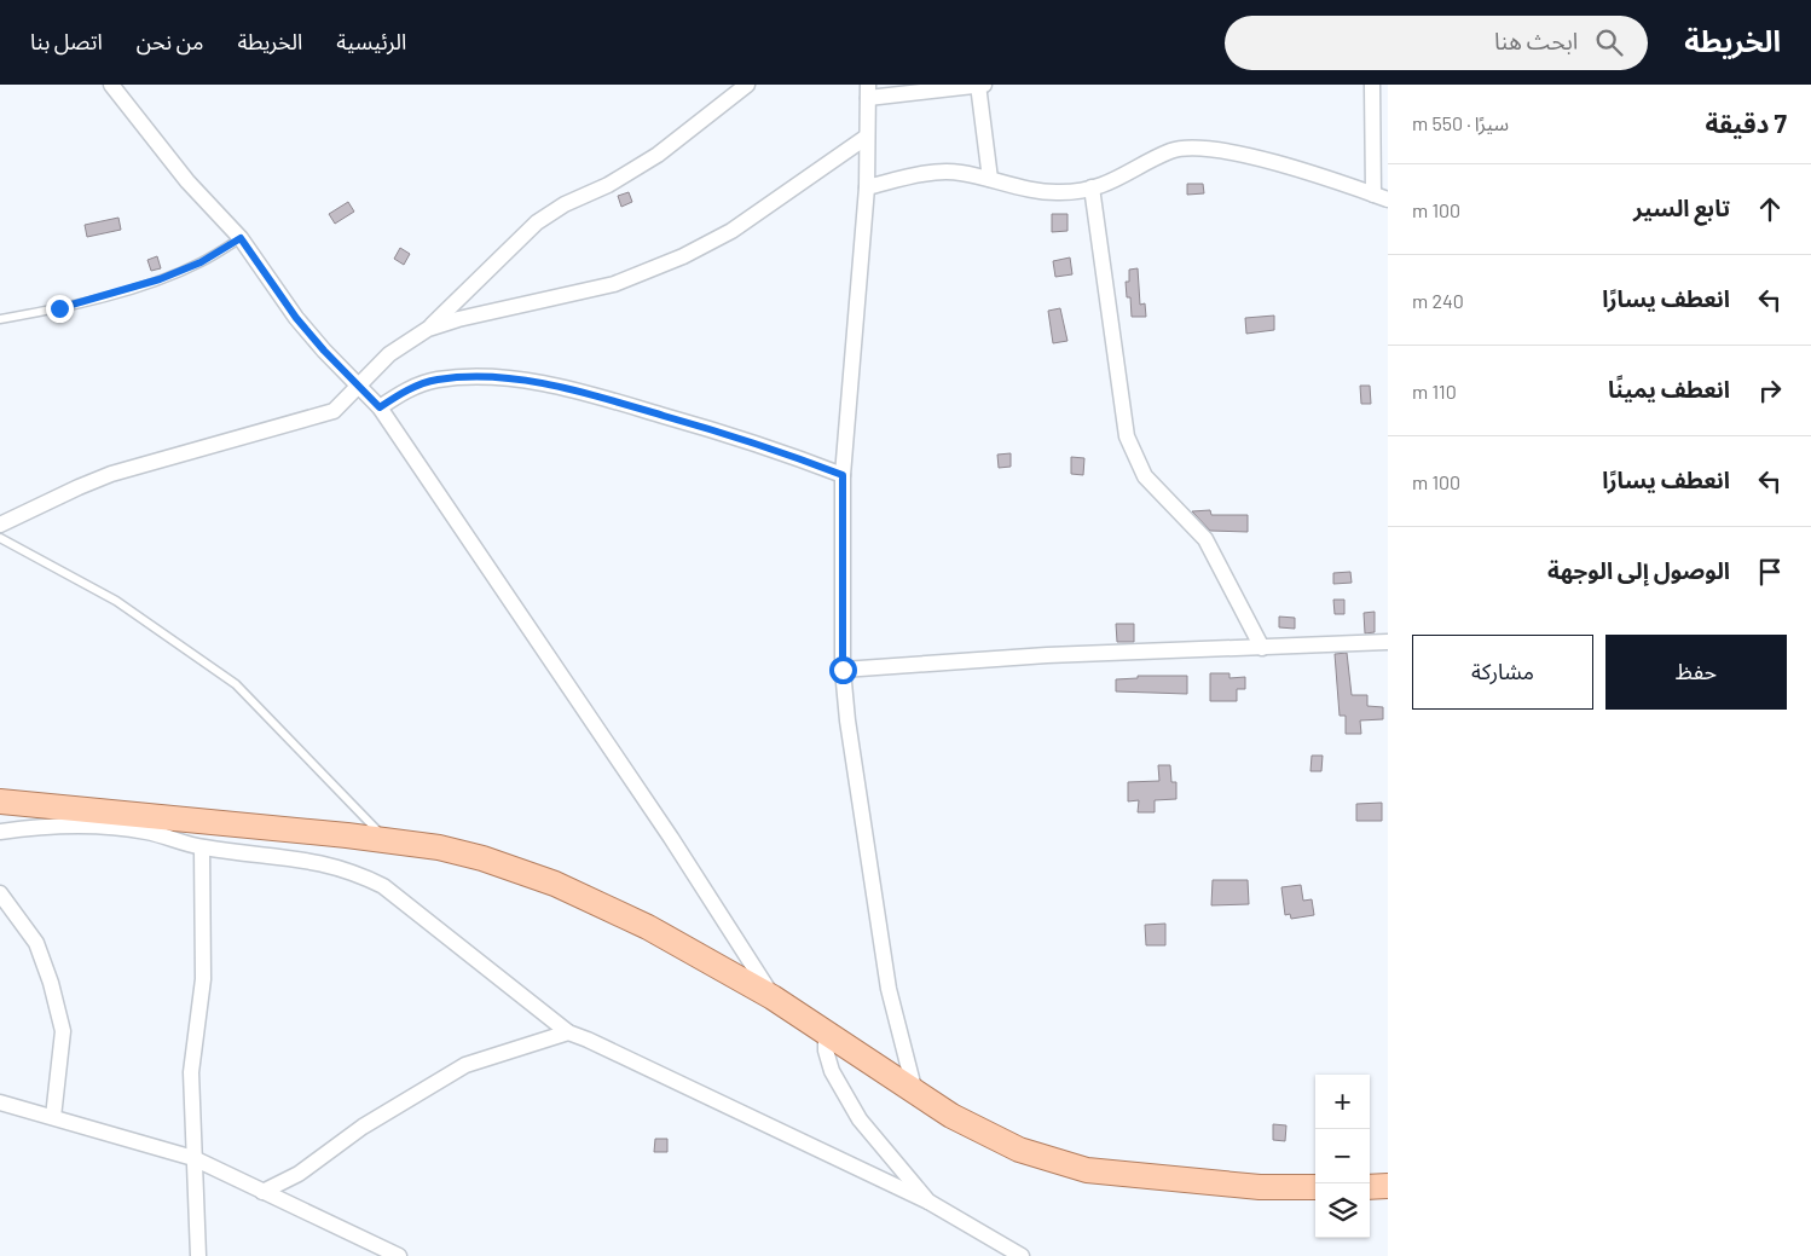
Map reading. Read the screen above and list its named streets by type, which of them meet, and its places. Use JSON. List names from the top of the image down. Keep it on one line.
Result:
{"page":{"header":"الخريطة","search":"ابحث هنا","nav":["الرئيسية","الخريطة","من نحن","اتصل بنا"],"heading":["7 دقيقة","سيرًا · 550 m"],"list":[["تابع السير","100 m"],["انعطف يسارًا","240 m"],["انعطف يمينًا","110 m"],["انعطف يسارًا","100 m"],"الوصول إلى الوجهة"],"buttons":["حفظ","مشاركة"],"map_buttons":["+","−"]}}
